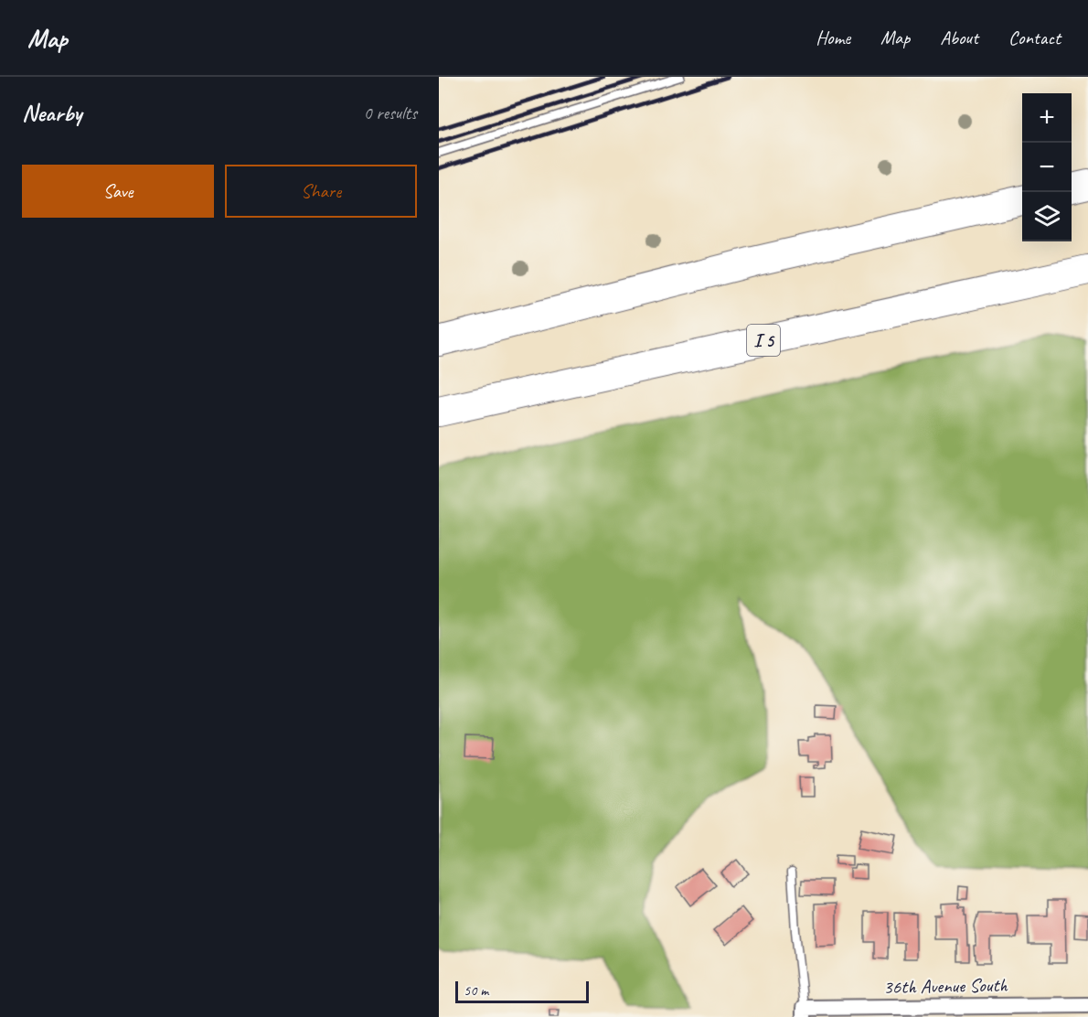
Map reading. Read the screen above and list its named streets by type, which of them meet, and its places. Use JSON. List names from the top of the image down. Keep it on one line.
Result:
{"streets":{"highway":["I 5"],"street":["36th Avenue South"]},"scale_bar":"50 m","page":{"header":"Map","nav":["Home","Map","About","Contact"],"heading":["Nearby","0 results"],"map_buttons":["+","−"],"buttons":["Save","Share"],"scale":"50 m"}}
